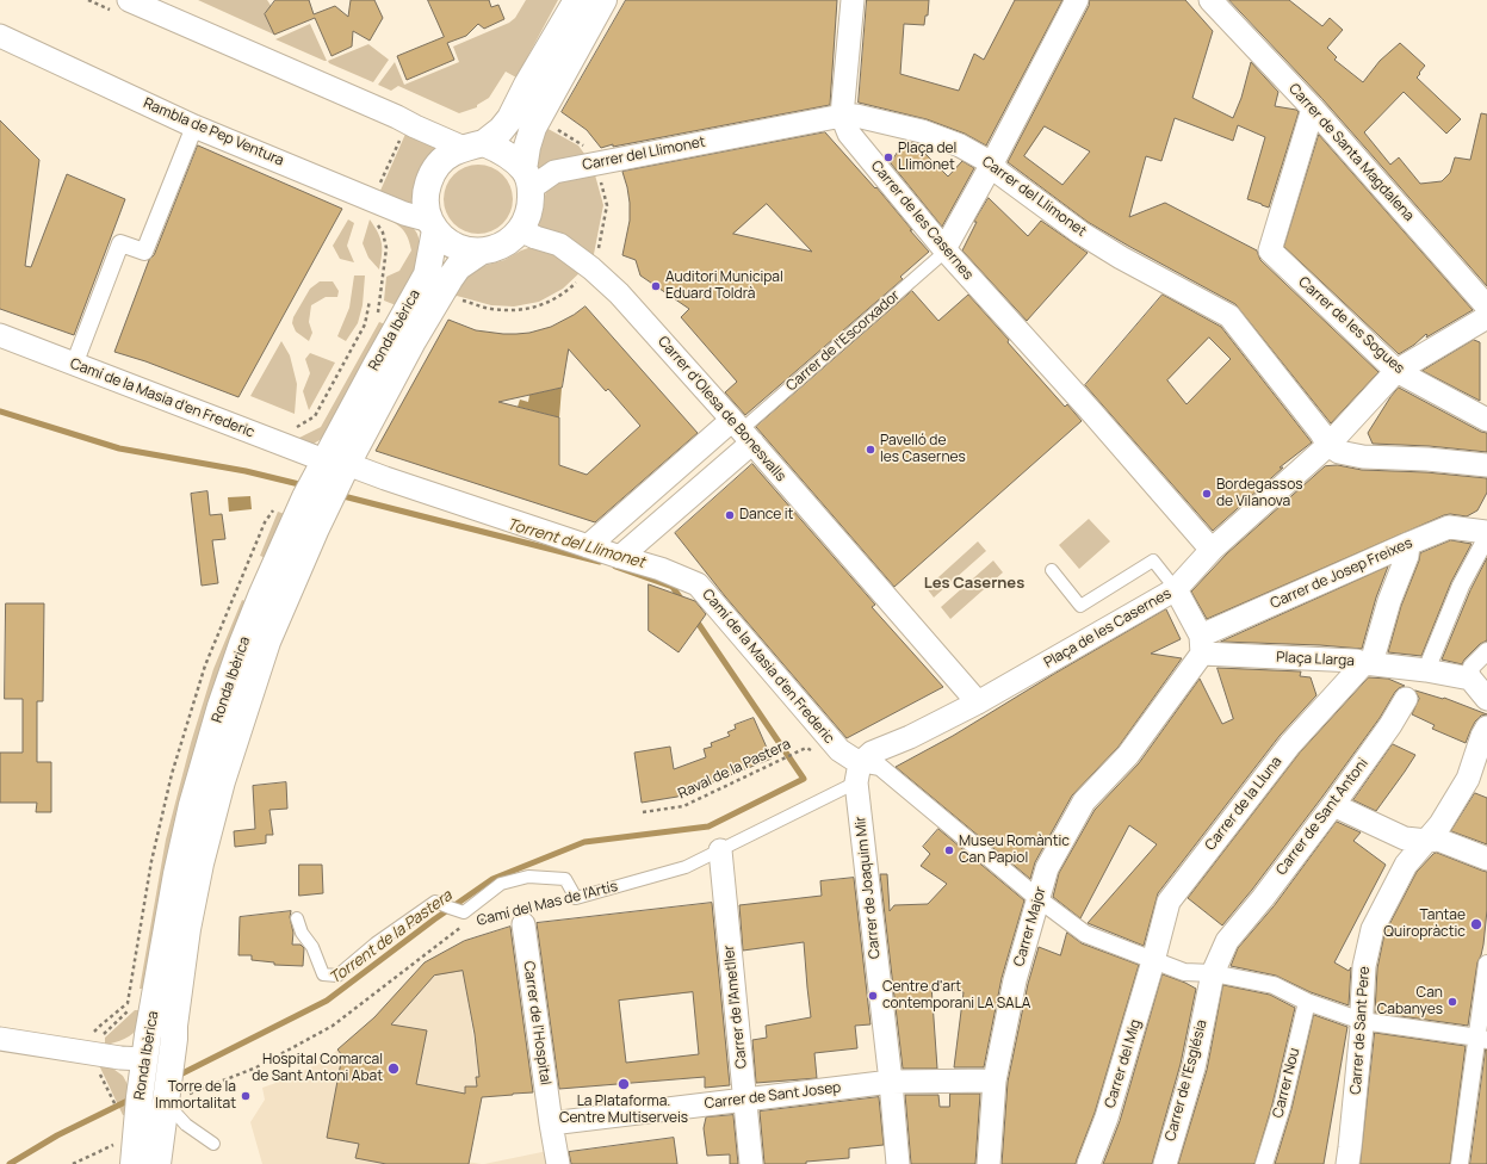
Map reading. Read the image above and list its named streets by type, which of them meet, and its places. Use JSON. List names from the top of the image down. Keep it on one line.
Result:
{"streets":{"street":["Rambla de Pep Ventura","Carrer de Santa Magdalena","Carrer del Llimonet","Carrer de les Casernes","Carrer de les Sogues","Ronda Ibèrica","Carrer de l'Escorxador","Camí de la Masia d'en Frederic","Carrer d'Olesa de Bonesvalls","Carrer de Josep Freixes","Plaça de les Casernes","Plaça Llarga","Carrer de la Lluna","Carrer de Sant Antoni","Carrer de Joaquim Mir","Carrer Major","Carrer de l'Ametller","Carrer de l'Hospital","Carrer de Sant Pere","Carrer del Mig","Carrer de l'Església","Carrer Nou","Carrer de Sant Josep"],"lane":["Camí del Mas de l'Artís"],"path":["Raval de la Pastera"]},"crossings":[["Rambla de Pep Ventura","Carrer del Llimonet"],["Rambla de Pep Ventura","Ronda Ibèrica"],["Rambla de Pep Ventura","Carrer d'Olesa de Bonesvalls"],["Carrer de Santa Magdalena","Carrer de les Sogues"],["Carrer del Llimonet","Carrer de les Casernes"],["Carrer del Llimonet","Ronda Ibèrica"],["Carrer del Llimonet","Carrer d'Olesa de Bonesvalls"],["Carrer del Llimonet","Plaça de les Casernes"],["Carrer de les Casernes","Carrer de l'Escorxador"],["Carrer de les Casernes","Plaça de les Casernes"],["Carrer de les Sogues","Plaça de les Casernes"],["Ronda Ibèrica","Camí de la Masia d'en Frederic"],["Ronda Ibèrica","Carrer d'Olesa de Bonesvalls"],["Carrer de l'Escorxador","Camí de la Masia d'en Frederic"],["Carrer de l'Escorxador","Carrer d'Olesa de Bonesvalls"],["Camí de la Masia d'en Frederic","Plaça de les Casernes"],["Camí de la Masia d'en Frederic","Carrer de Joaquim Mir"],["Camí de la Masia d'en Frederic","Camí del Mas de l'Artís"],["Carrer d'Olesa de Bonesvalls","Plaça de les Casernes"],["Carrer de Josep Freixes","Plaça Llarga"],["Carrer de Josep Freixes","Carrer Major"],["Plaça de les Casernes","Carrer de Joaquim Mir"],["Plaça de les Casernes","Camí del Mas de l'Artís"],["Plaça Llarga","Carrer de la Lluna"],["Plaça Llarga","Carrer de Sant Antoni"],["Plaça Llarga","Carrer Major"],["Carrer de la Lluna","Carrer del Mig"],["Carrer de Sant Antoni","Carrer de l'Església"],["Carrer de Joaquim Mir","Camí del Mas de l'Artís"],["Carrer de Joaquim Mir","Carrer de Sant Josep"],["Camí del Mas de l'Artís","Carrer de l'Ametller"],["Camí del Mas de l'Artís","Carrer de l'Hospital"],["Carrer Major","Carrer de Sant Josep"],["Carrer de l'Ametller","Carrer de Sant Josep"],["Carrer de l'Hospital","Carrer de Sant Josep"]],"districts":["Les Casernes"],"water":["Torrent del Llimonet","Torrent de la Pastera"],"places":["Plaça del Llimonet","Auditori Municipal Eduard Toldrà","Pavelló de les Casernes","Bordegassos de Vilanova","Dance it","Museu Romàntic Can Papiol","Tantae Quiropràctic","Centre d'art contemporani LA SALA","Can Cabanyes","Hospital Comarcal de Sant Antoni Abat","La Plataforma. Centre Multiserveis","Torre de la Immortalitat"]}
